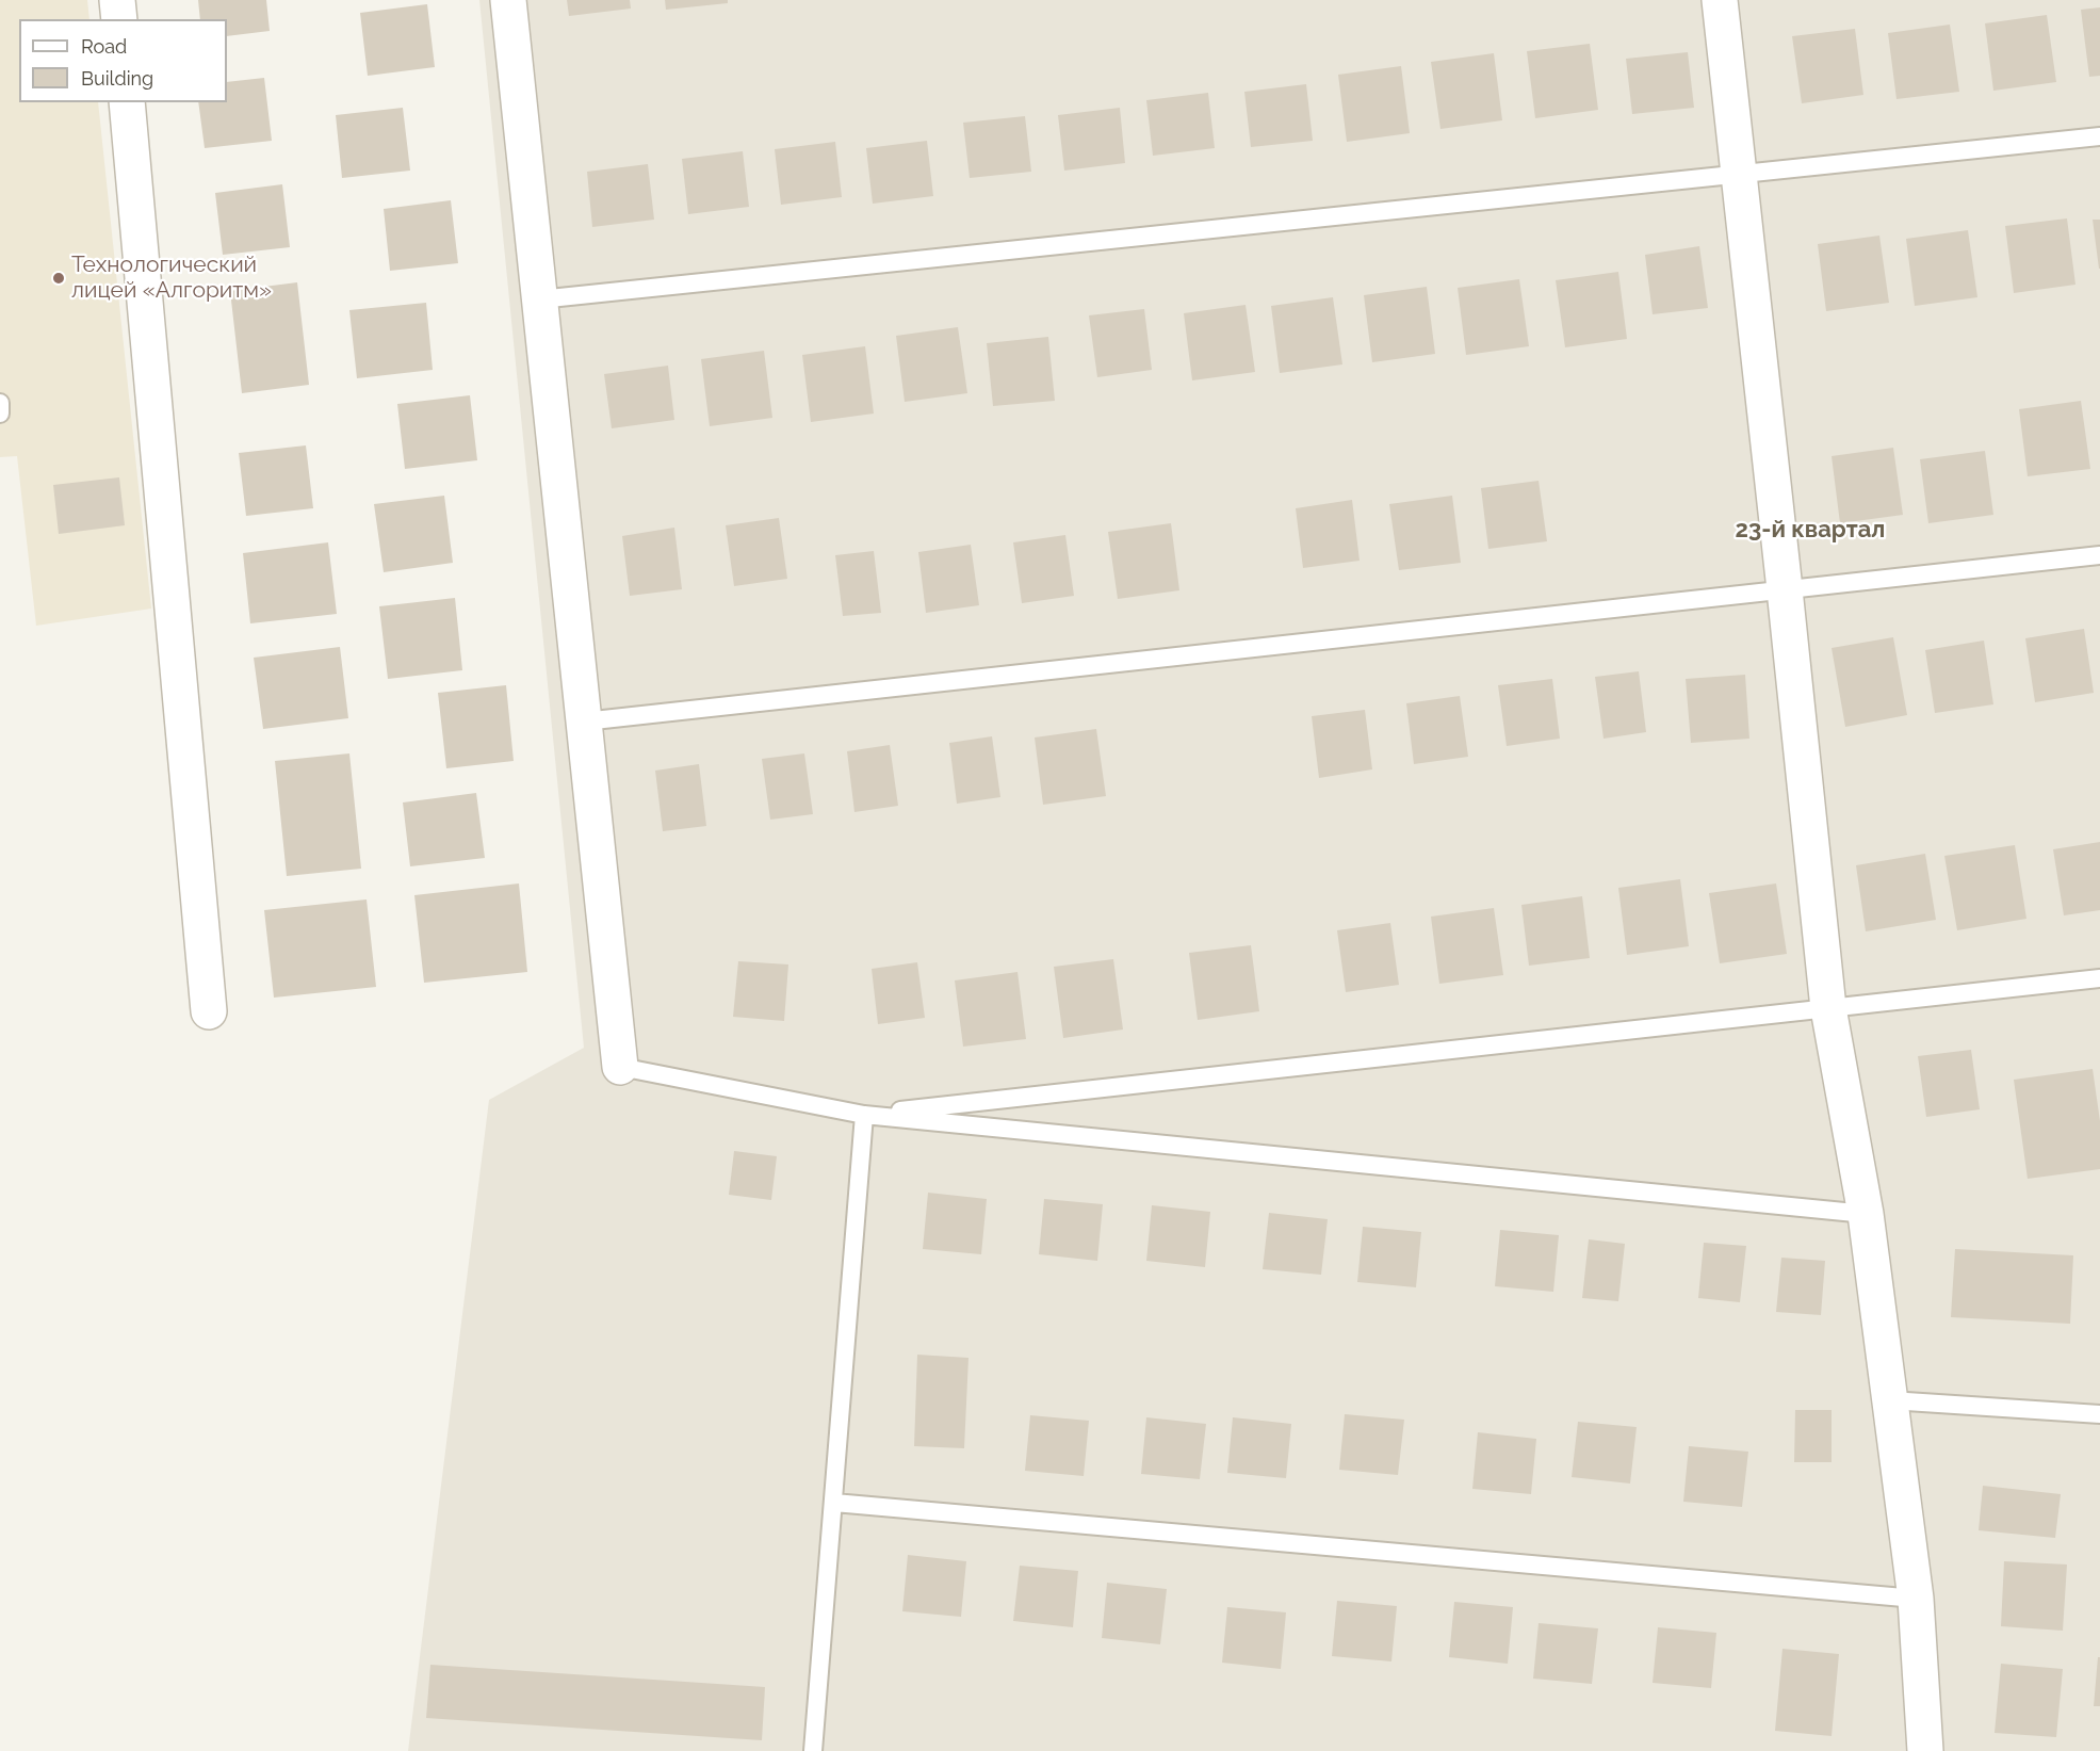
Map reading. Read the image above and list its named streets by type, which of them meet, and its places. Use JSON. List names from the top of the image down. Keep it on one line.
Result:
{"districts":["23-й квартал"],"places":["Технологический лицей «Алгоритм»"],"legend":["Road","Building"]}
